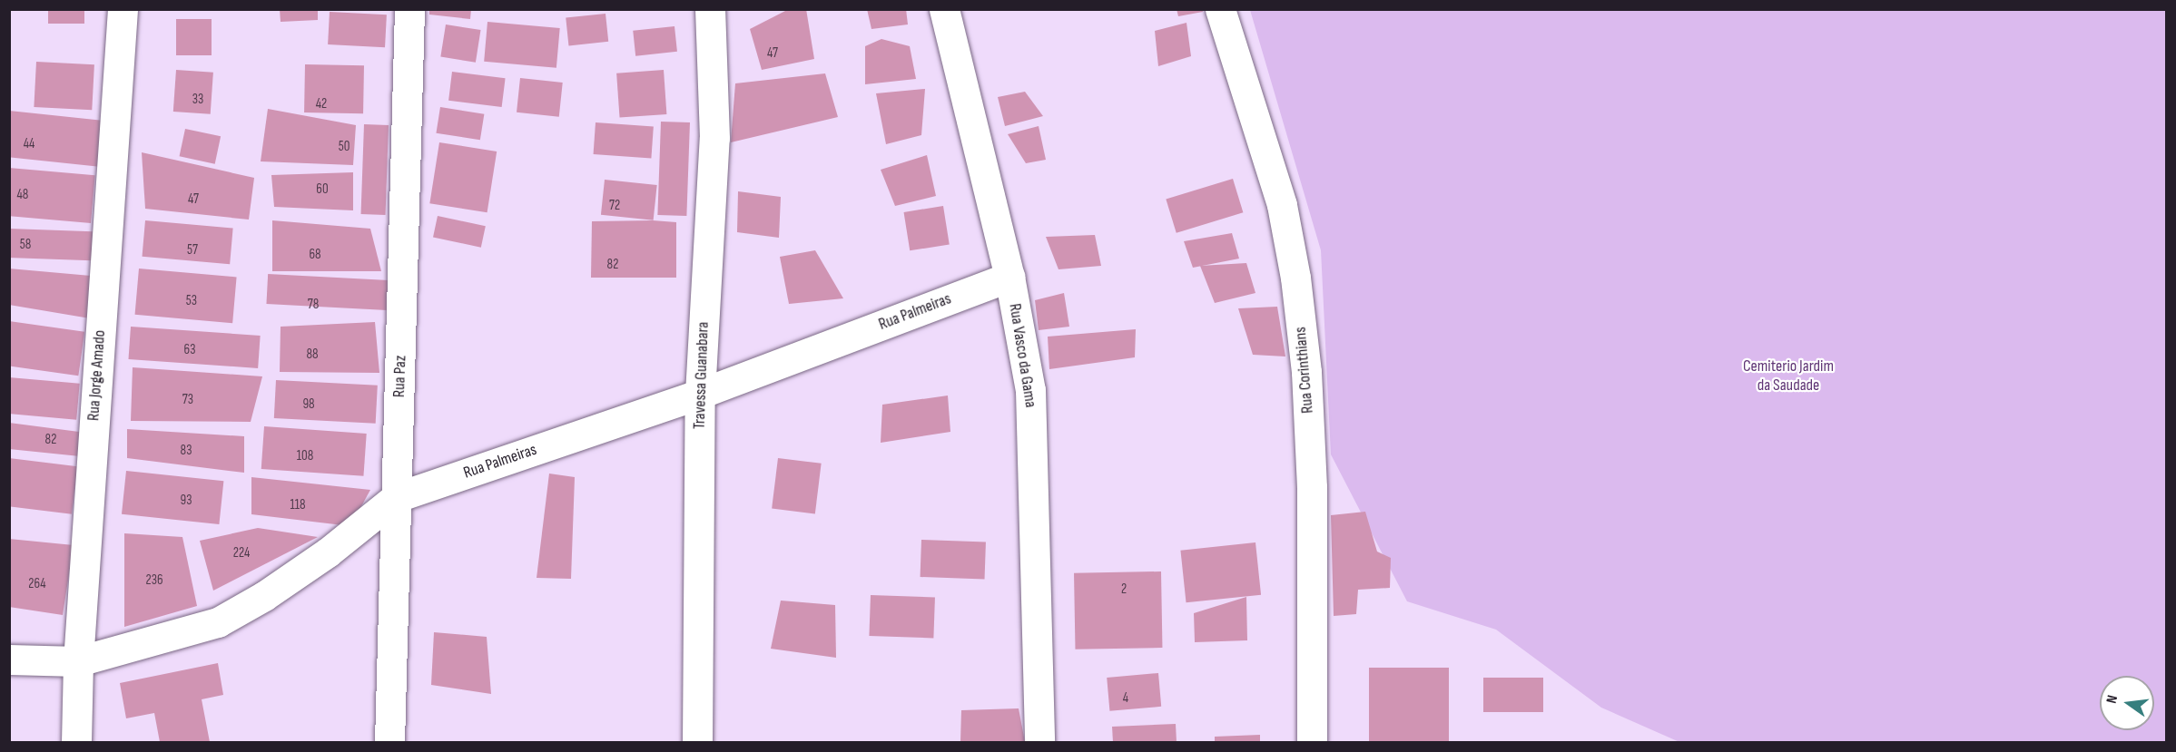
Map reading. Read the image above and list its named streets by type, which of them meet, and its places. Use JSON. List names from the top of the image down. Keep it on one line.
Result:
{"streets":{"street":["Rua Palmeiras","Rua Vasco da Gama","Rua Corinthians","Rua Jorge Amado","Travessa Guanabara","Rua Paz"]},"crossings":[["Rua Palmeiras","Rua Vasco da Gama"],["Rua Palmeiras","Rua Jorge Amado"],["Rua Palmeiras","Travessa Guanabara"],["Rua Palmeiras","Rua Paz"]],"parks":["Cemiterio Jardim da Saudade"],"house_numbers":["47","33","42","44","50","60","48","47","72","58","57","68","82","53","78","63","88","73","98","82","83","108","93","118","224","236","264","2","4"],"north":"left"}
